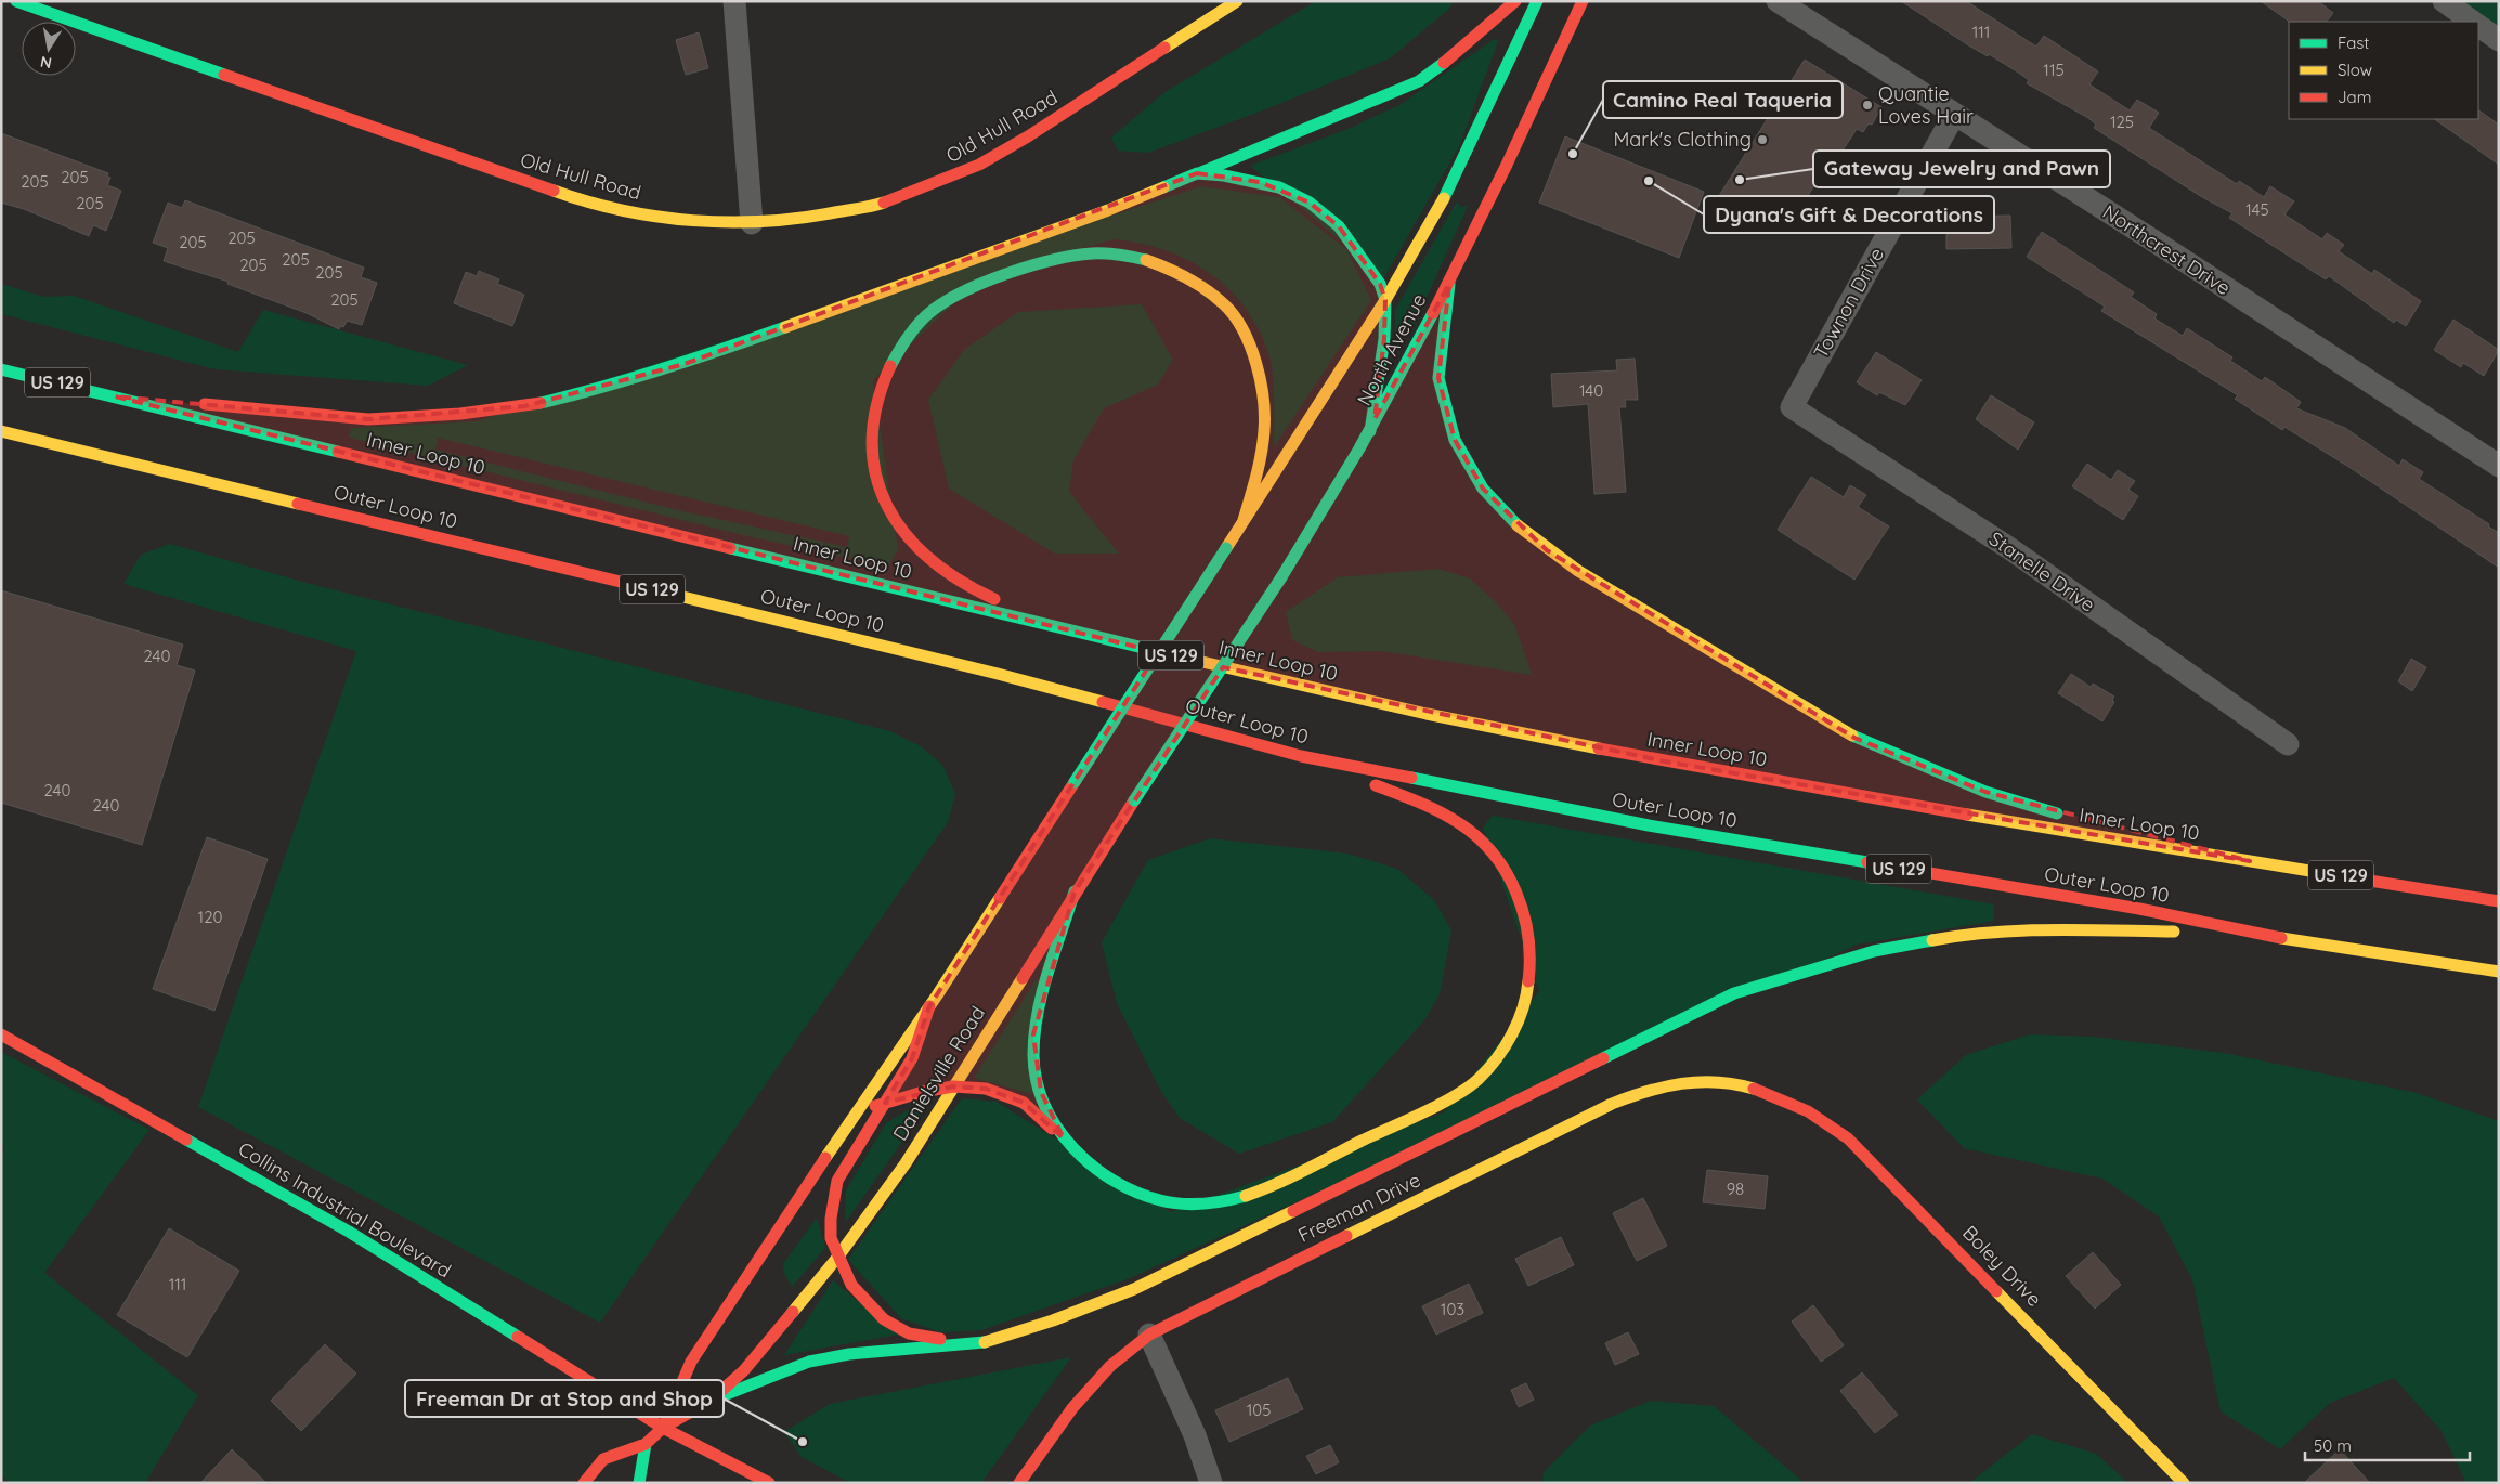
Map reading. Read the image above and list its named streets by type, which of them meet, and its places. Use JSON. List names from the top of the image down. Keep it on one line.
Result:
{"streets":{"main road":["Old Hull Road","North Avenue","US 129","Inner Loop 10","Outer Loop 10","Danielsville Road","Freeman Drive","Collins Industrial Boulevard","Boley Drive"],"street":["Northcrest Drive","Townon Drive","Stanelle Drive"]},"crossings":[["Northcrest Drive","Townon Drive"],["Townon Drive","Stanelle Drive"],["North Avenue","Danielsville Road"],["Danielsville Road","Collins Industrial Boulevard"],["Freeman Drive","Boley Drive"]],"places":["Quantie Loves Hair","Mark's Clothing","Camino Real Taqueria","Gateway Jewelry and Pawn","Dyana's Gift & Decorations","Freeman Dr at Stop and Shop"],"house_numbers":["111","115","125","205","205","205","145","205","205","205","205","205","205","140","240","240","240","120","98","111","103","105"],"legend":["Fast","Slow","Jam"],"scale_bar":"50 m","north":"bottom"}
